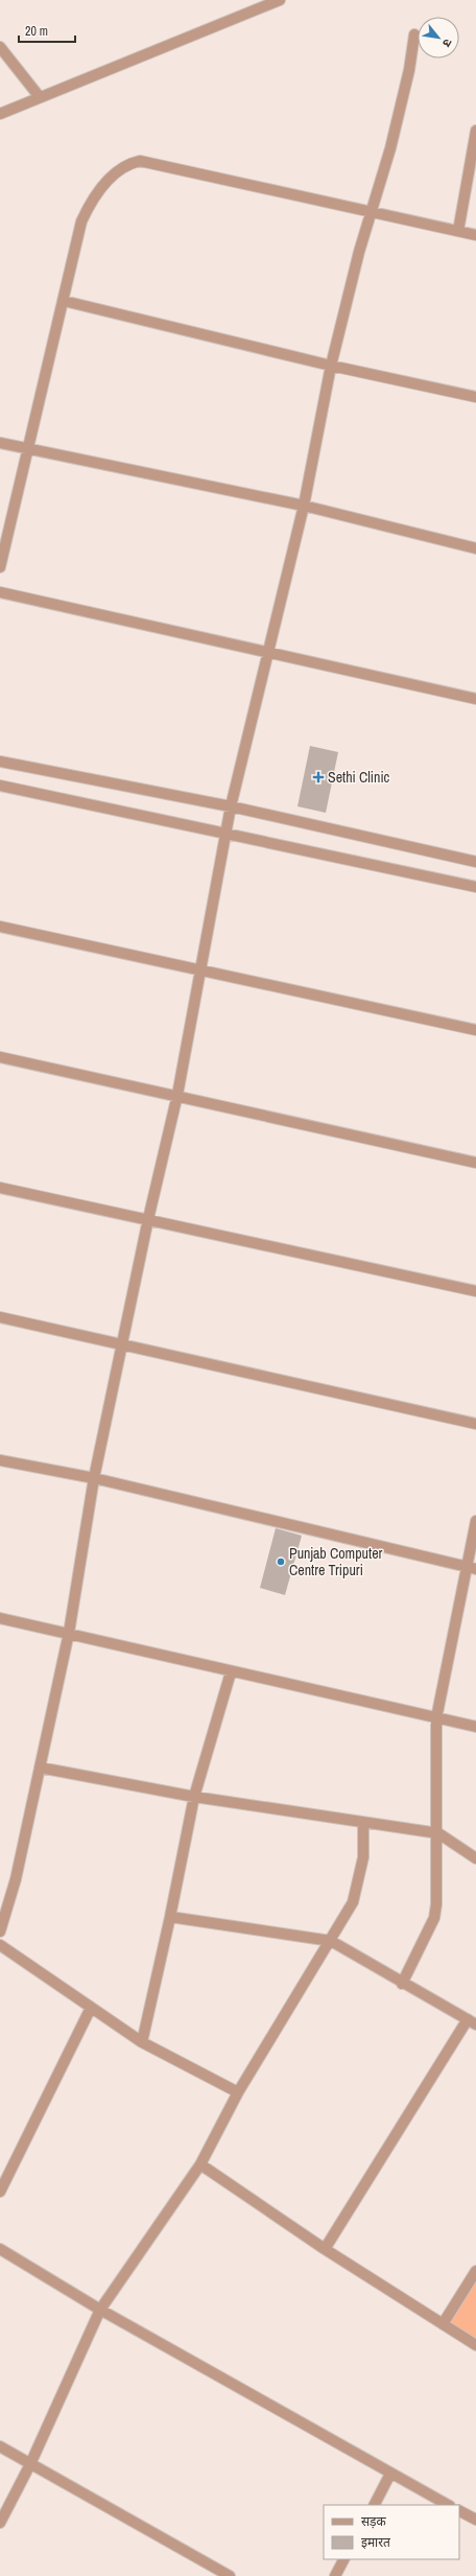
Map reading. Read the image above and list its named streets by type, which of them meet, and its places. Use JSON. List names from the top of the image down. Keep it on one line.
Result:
{"places":{"health":["Sethi Clinic"],"other":["Punjab Computer Centre Tripuri"]},"legend":["सड़क","इमारत"],"scale_bar":"20 m","north":"bottom right"}
